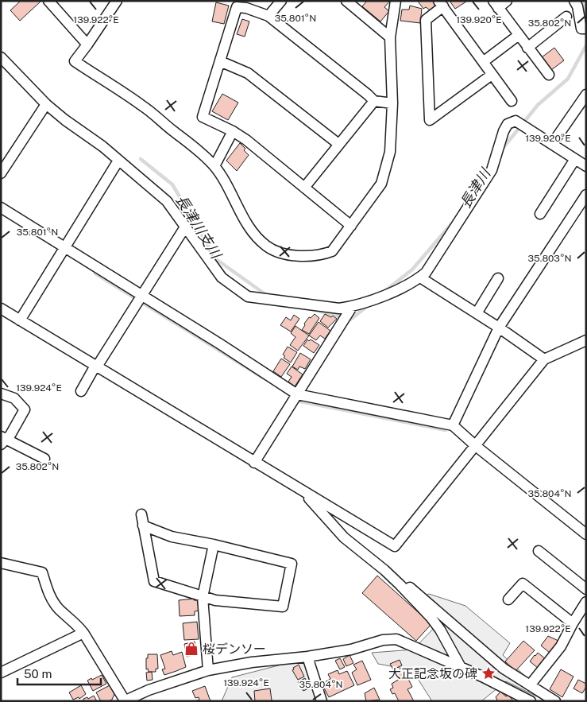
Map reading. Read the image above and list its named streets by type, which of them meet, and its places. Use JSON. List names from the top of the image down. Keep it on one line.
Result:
{"water":["長津川","長津川支川"],"places":{"shop":["桜デンソー"],"place":["大正記念坂の碑"]},"scale_bar":"50 m","coordinates":["35.801°N","139.922°E","139.920°E","35.802°N","35.803°N","139.924°E","35.804°N"]}
